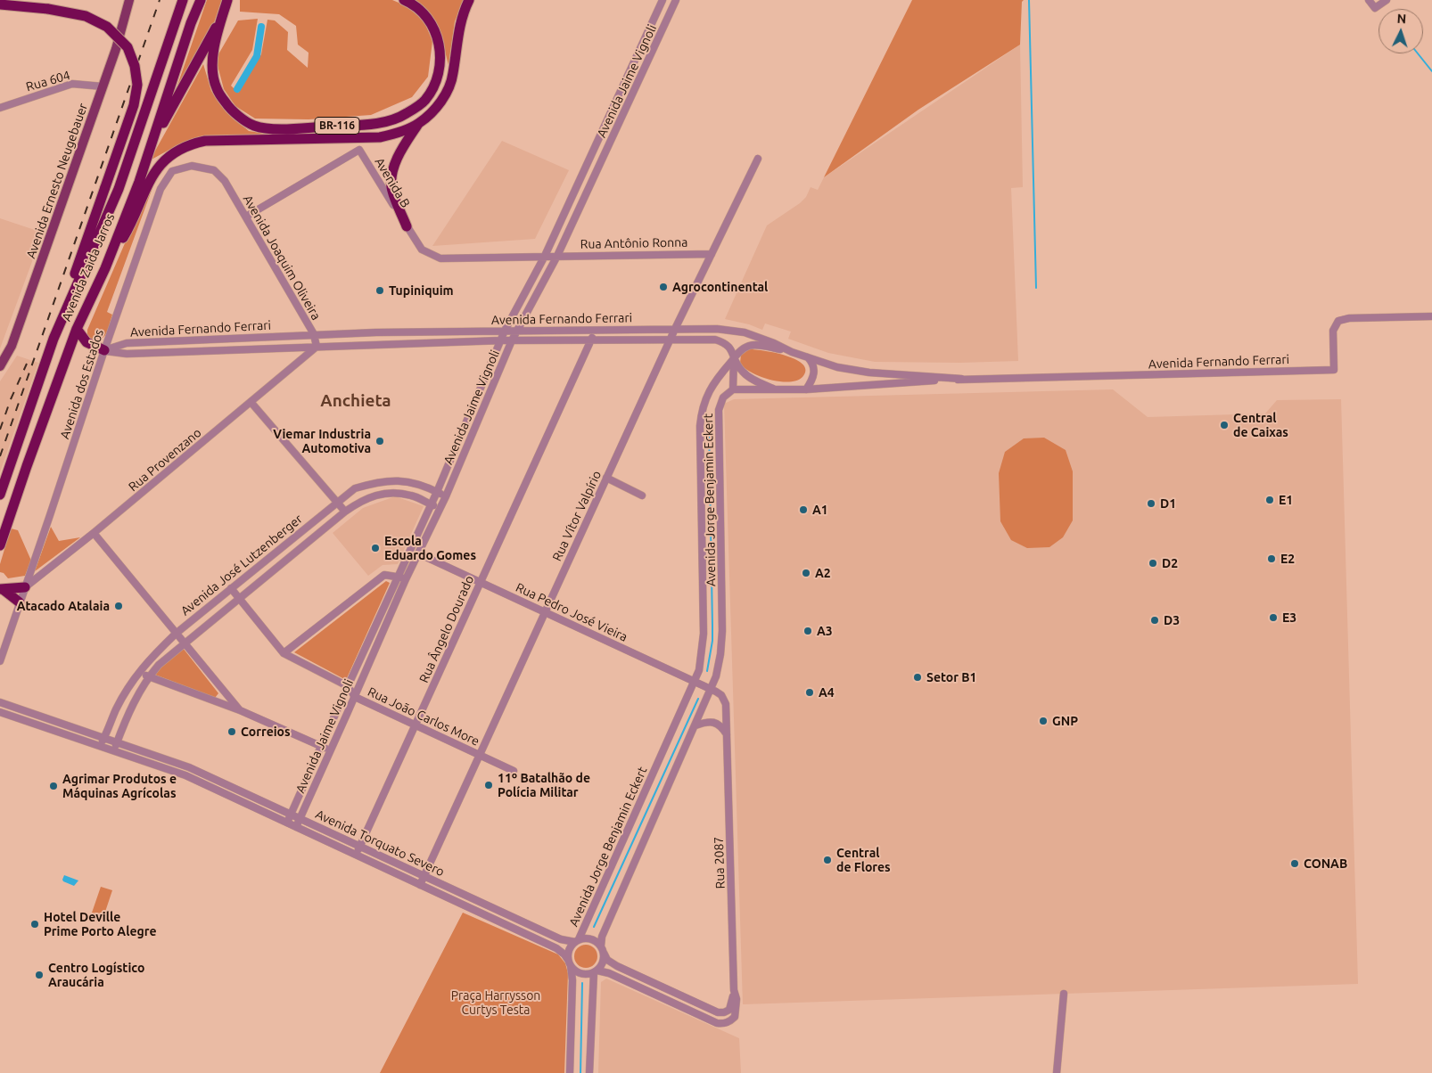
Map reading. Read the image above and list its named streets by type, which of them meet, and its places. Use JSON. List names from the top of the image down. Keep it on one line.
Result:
{"streets":{"highway":["BR-116","Avenida Zaida Jarros"],"main road":["Avenida Ernesto Neugebauer"],"street":["Rua 604","Avenida Jaime Vignoli","Avenida B","Rua Antônio Ronna","Avenida Joaquim Oliveira","Avenida Fernando Ferrari","Avenida dos Estados","Rua Provenzano","Avenida Jorge Benjamin Eckert","Rua Vítor Valpírio","Avenida José Lutzenberger","Rua Pedro José Vieira","Rua Ângelo Dourado","Rua João Carlos More","Avenida Torquato Severo","Rua 2087"]},"crossings":[["Rua 604","Avenida Ernesto Neugebauer"],["Avenida Jaime Vignoli","Avenida B"],["Avenida Jaime Vignoli","Rua Antônio Ronna"],["Avenida Jaime Vignoli","Avenida Fernando Ferrari"],["Avenida Jaime Vignoli","Avenida José Lutzenberger"],["Avenida Jaime Vignoli","Rua Pedro José Vieira"],["Avenida Jaime Vignoli","Rua João Carlos More"],["Avenida Jaime Vignoli","Avenida Torquato Severo"],["Avenida B","Rua Antônio Ronna"],["Avenida B","Avenida Joaquim Oliveira"],["Rua Antônio Ronna","Rua Vítor Valpírio"],["Avenida Joaquim Oliveira","Avenida Fernando Ferrari"],["Avenida Joaquim Oliveira","Avenida dos Estados"],["Avenida Joaquim Oliveira","Rua Provenzano"],["Avenida Fernando Ferrari","Avenida dos Estados"],["Avenida Fernando Ferrari","Rua Provenzano"],["Avenida Fernando Ferrari","Avenida Jorge Benjamin Eckert"],["Avenida Fernando Ferrari","Rua Vítor Valpírio"],["Avenida Fernando Ferrari","Rua Ângelo Dourado"],["Avenida dos Estados","Rua Provenzano"],["Avenida Jorge Benjamin Eckert","Rua Pedro José Vieira"],["Avenida Jorge Benjamin Eckert","Avenida Torquato Severo"],["Avenida Jorge Benjamin Eckert","Rua 2087"],["Rua Vítor Valpírio","Rua Pedro José Vieira"],["Rua Vítor Valpírio","Rua João Carlos More"],["Rua Vítor Valpírio","Avenida Torquato Severo"],["Avenida José Lutzenberger","Rua João Carlos More"],["Avenida José Lutzenberger","Avenida Torquato Severo"],["Rua Pedro José Vieira","Rua Ângelo Dourado"],["Rua Pedro José Vieira","Rua 2087"],["Rua Ângelo Dourado","Rua João Carlos More"],["Rua Ângelo Dourado","Avenida Torquato Severo"],["Avenida Torquato Severo","Rua 2087"]],"districts":["Anchieta"],"parks":["Praça Harrysson Curtys Testa"],"places":["Agrocontinental","Tupiniquim","Central de Caixas","Viemar Industria Automotiva","E1","D1","A1","Escola Eduardo Gomes","E2","D2","A2","Atacado Atalaia","E3","D3","A3","Setor B1","A4","GNP","Correios","11º Batalhão de Polícia Militar","Agrimar Produtos e Máquinas Agrícolas","Central de Flores","CONAB","Hotel Deville Prime Porto Alegre","Centro Logístico Araucária"],"north":"top"}
